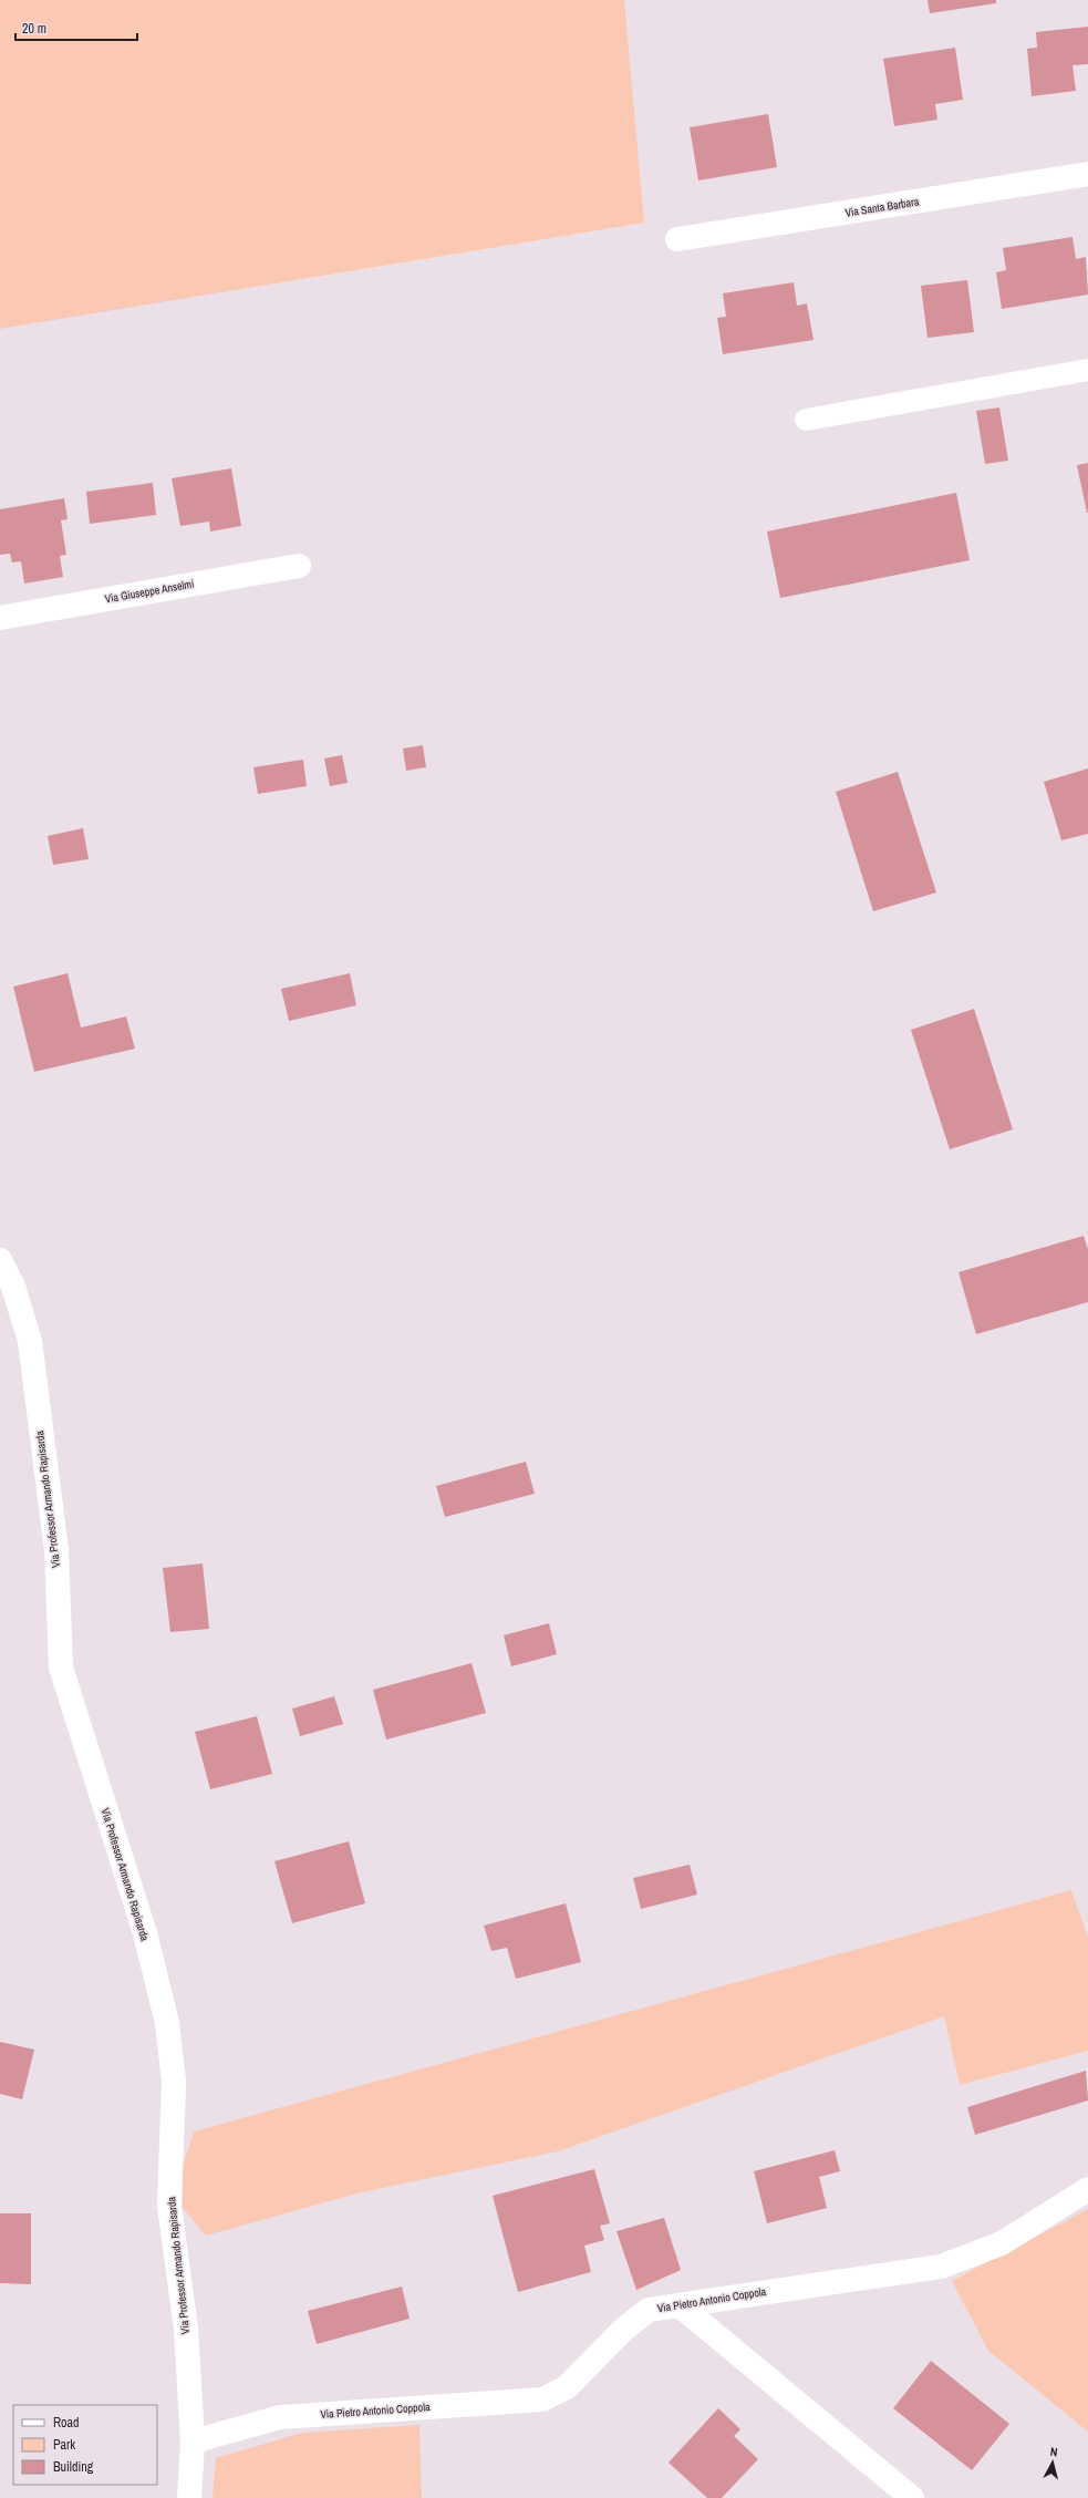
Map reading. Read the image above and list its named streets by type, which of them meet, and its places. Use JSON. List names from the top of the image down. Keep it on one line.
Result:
{"streets":{"street":["Via Santa Barbara","Via Giuseppe Anselmi","Via Professor Armando Rapisarda","Via Pietro Antonio Coppola"]},"crossings":[["Via Professor Armando Rapisarda","Via Pietro Antonio Coppola"]],"legend":["Road","Park","Building"],"scale_bar":"20 m","north":"top"}
